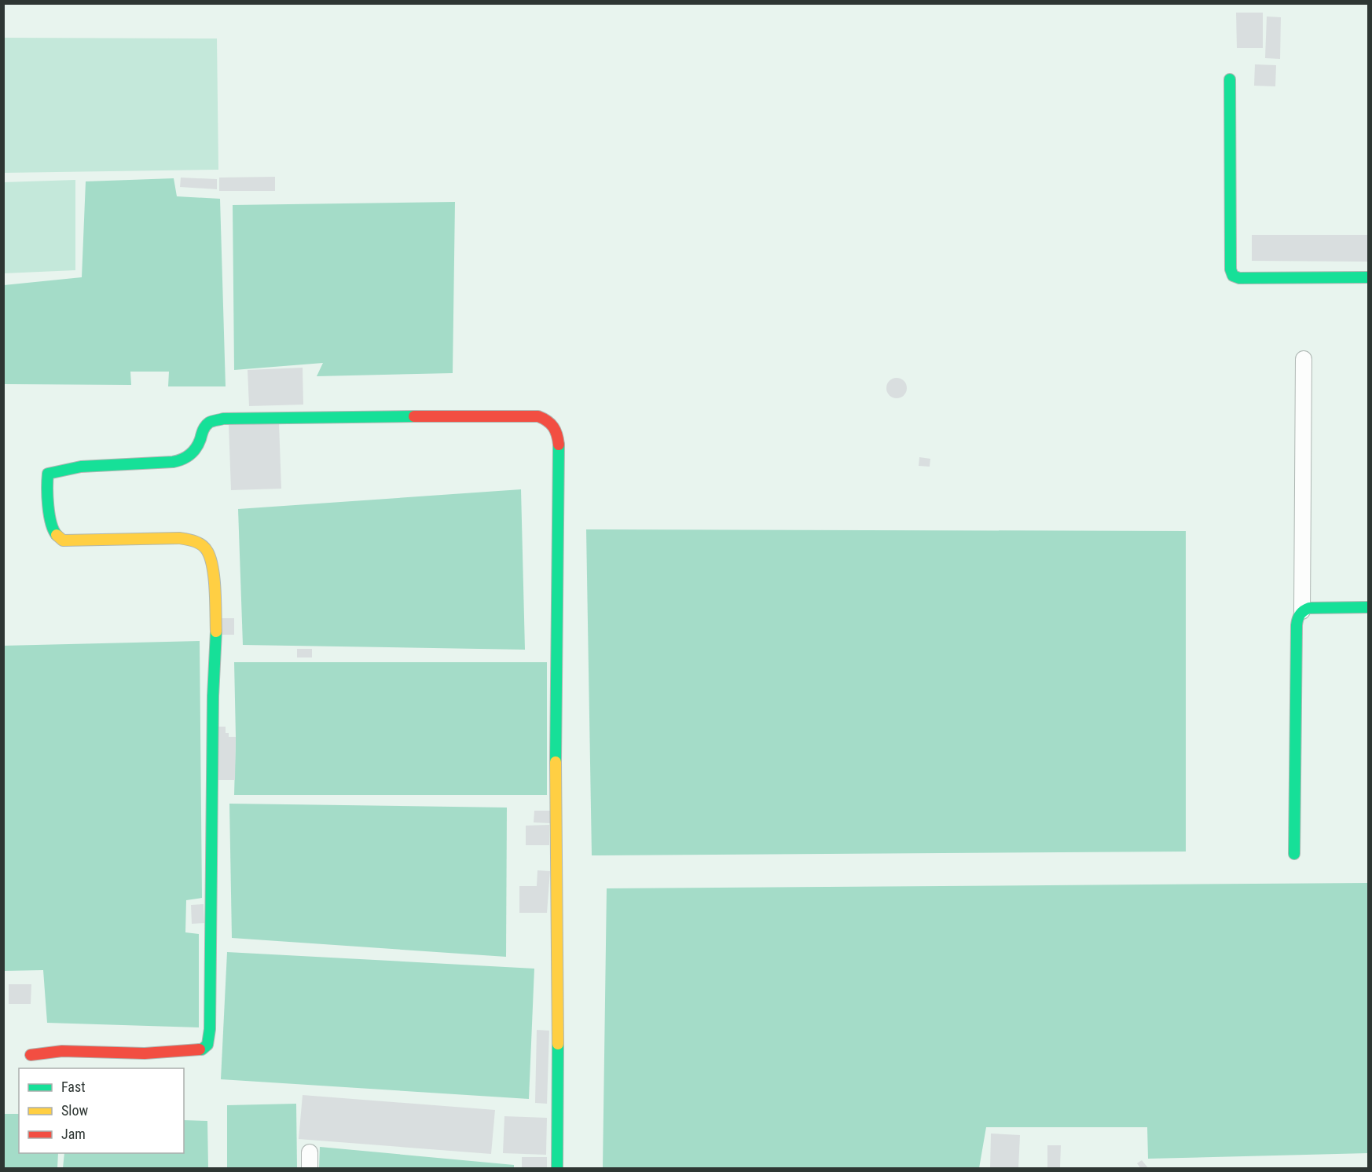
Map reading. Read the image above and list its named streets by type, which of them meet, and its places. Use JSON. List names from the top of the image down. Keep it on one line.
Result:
{"legend":["Fast","Slow","Jam"]}
